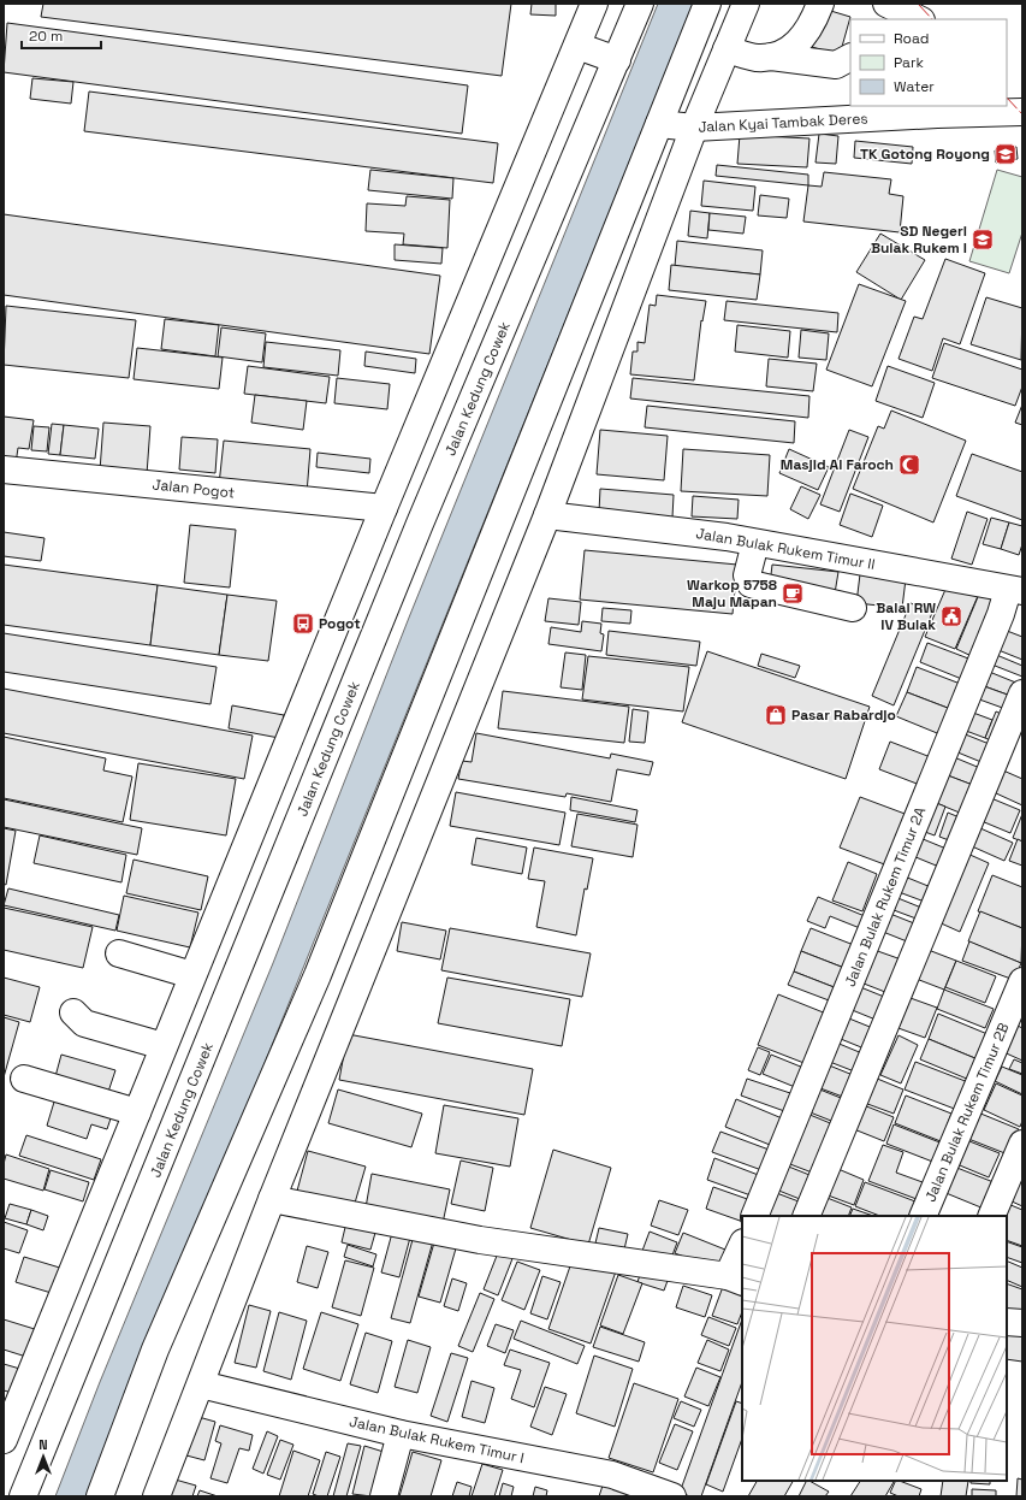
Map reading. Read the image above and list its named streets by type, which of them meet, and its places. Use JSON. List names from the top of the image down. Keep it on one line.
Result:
{"streets":{"main road":["Jalan Kyai Tambak Deres","Jalan Kedung Cowek","Jalan Pogot","Jalan Bulak Rukem Timur II","Jalan Bulak Rukem Timur 2A","Jalan Bulak Rukem Timur 2B","Jalan Bulak Rukem Timur I"]},"crossings":[["Jalan Bulak Rukem Timur II","Jalan Bulak Rukem Timur 2A"]],"places":{"school or university":["TK Gotong Royong","SD Negeri Bulak Rukem I"],"mosque":["Masjid Al Faroch"],"cafe":["Warkop 5758 Maju Mapan"],"public building":["Balai RW IV Bulak"],"bus stop":["Pogot"],"shop":["Pasar Rabardjo"]},"legend":["Road","Park","Water"],"scale_bar":"20 m","north":"top"}
